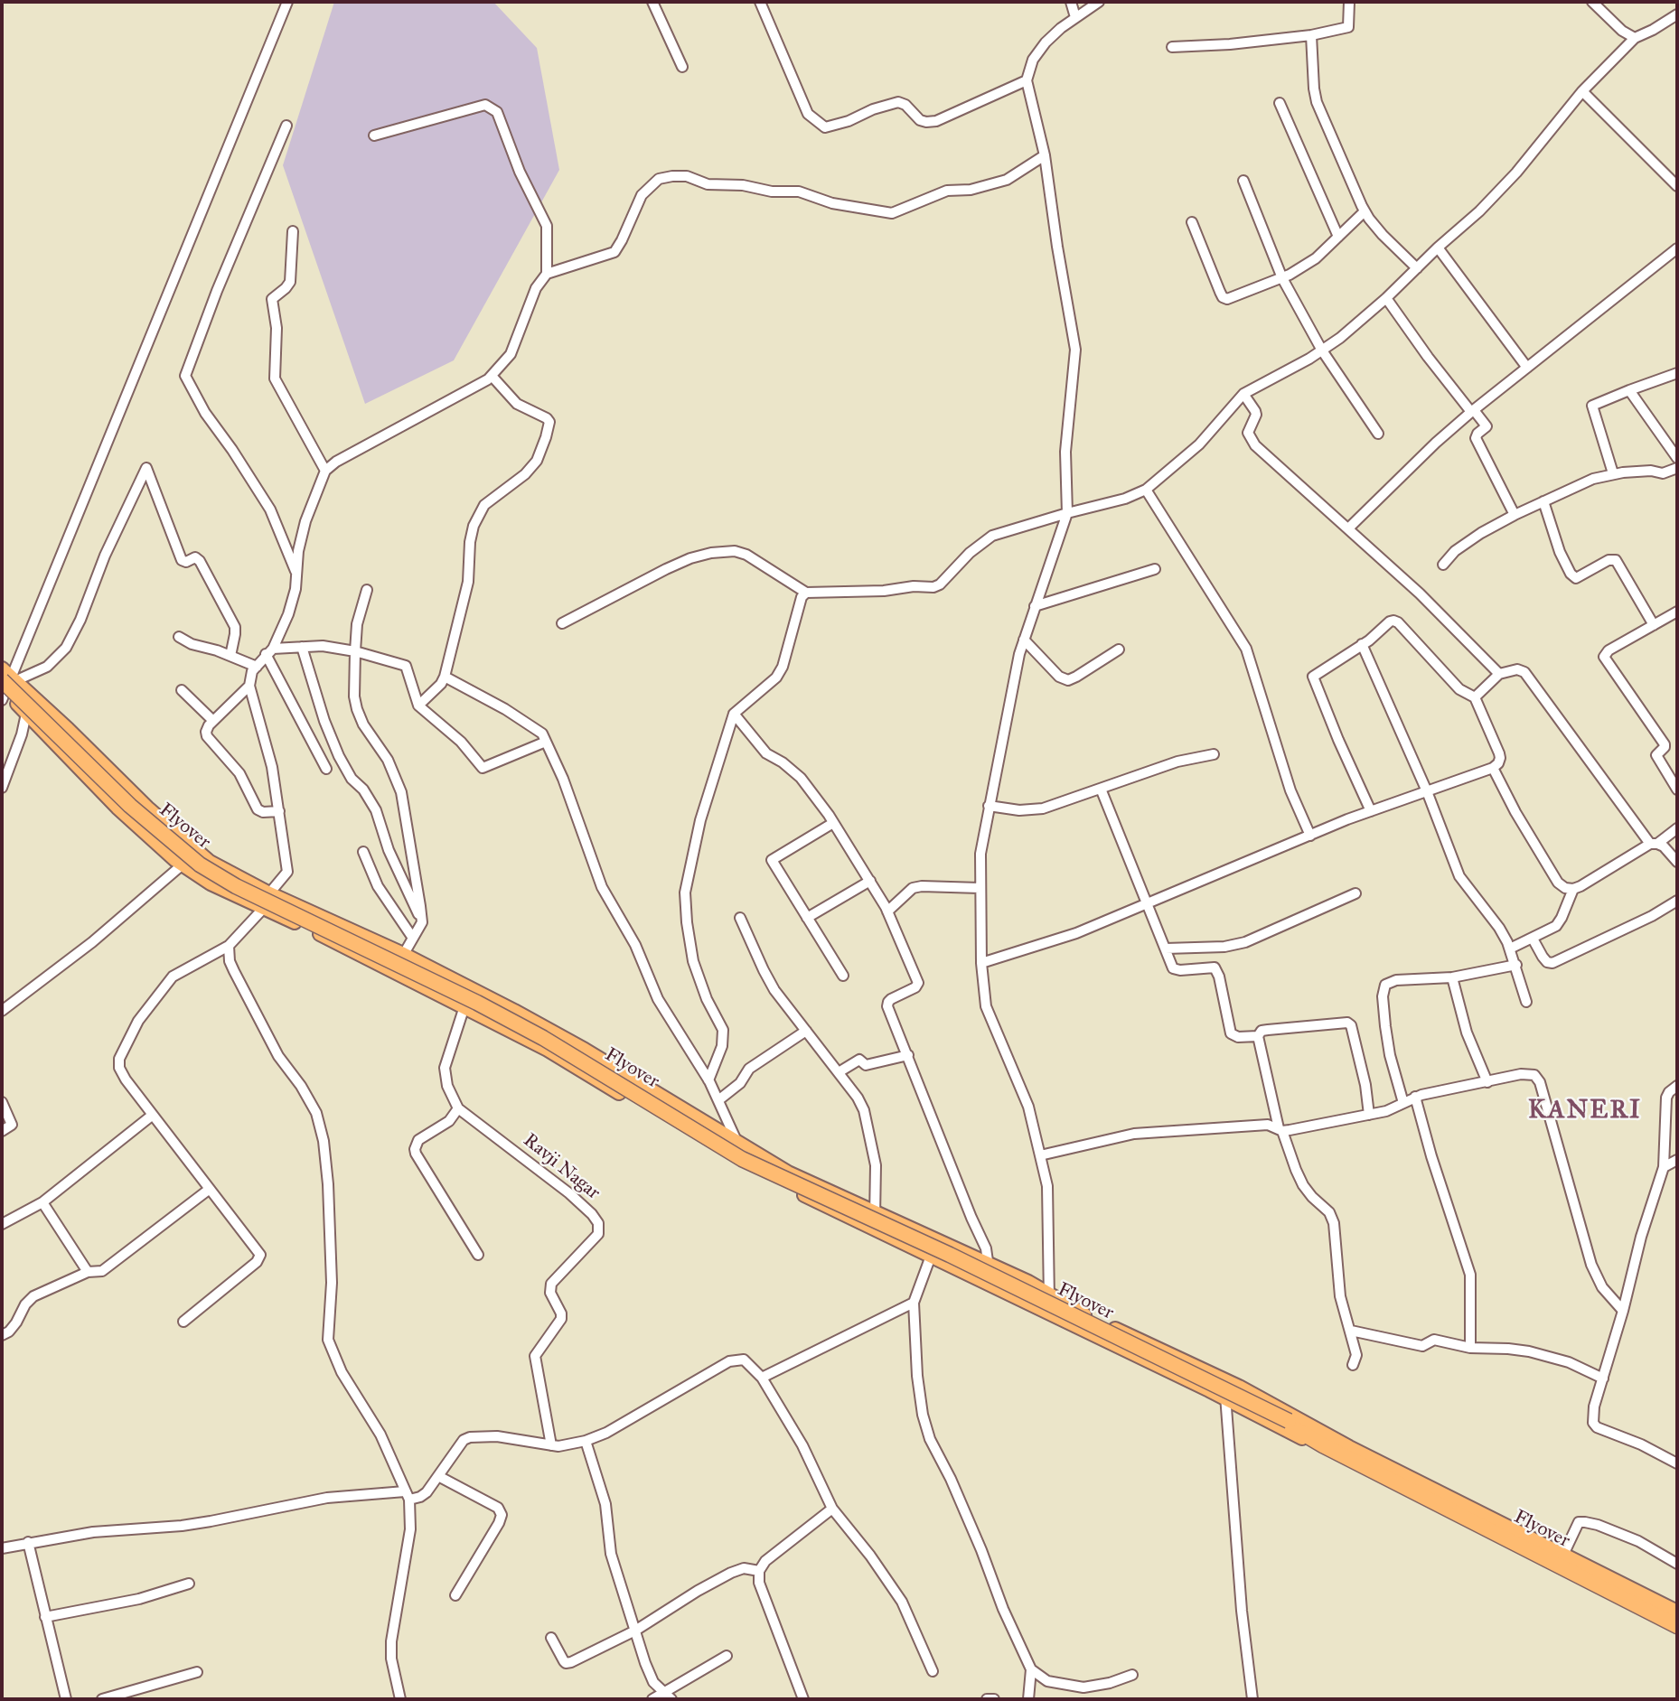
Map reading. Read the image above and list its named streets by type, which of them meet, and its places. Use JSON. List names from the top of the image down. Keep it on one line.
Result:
{"streets":{"highway":["Flyover"],"street":["Ravji Nagar"]},"districts":["KANERI"]}
